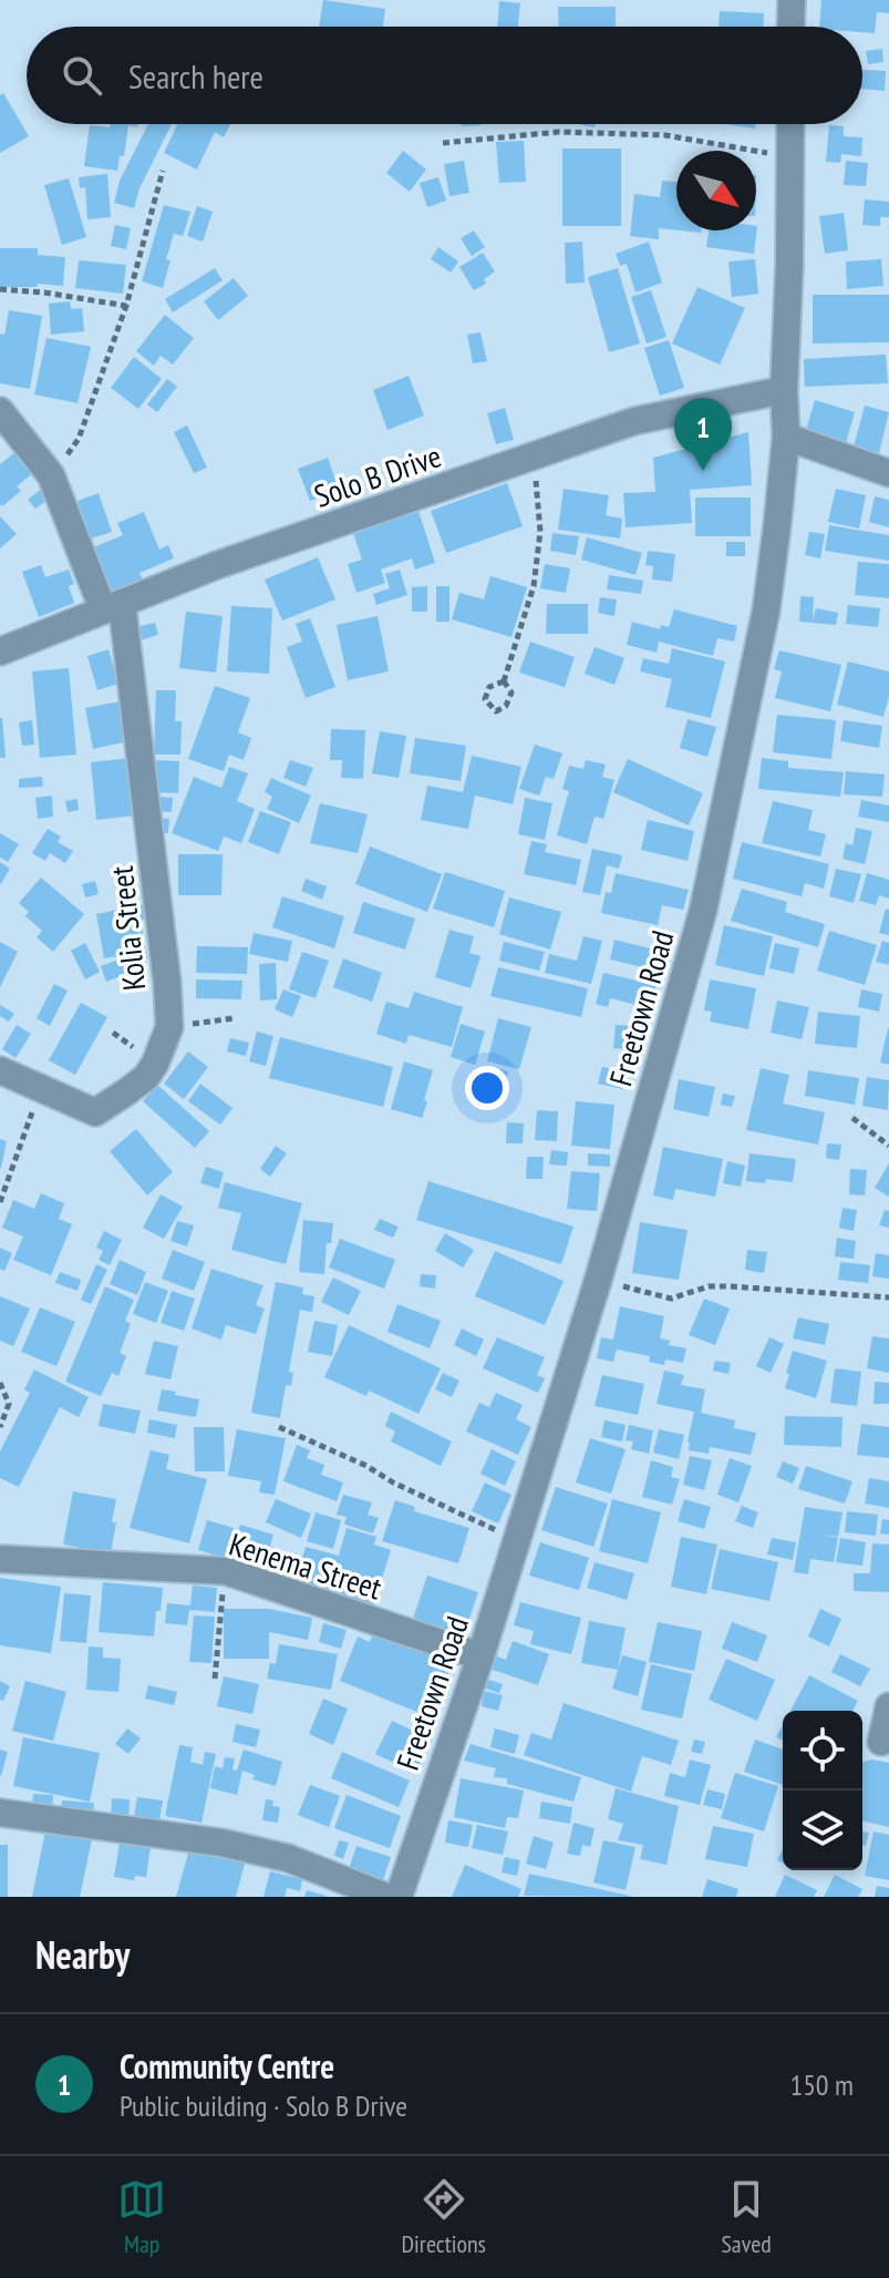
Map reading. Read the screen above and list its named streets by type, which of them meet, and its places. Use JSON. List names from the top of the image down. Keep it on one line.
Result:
{"streets":{"street":["Solo B Drive","Kolia Street","Freetown Road","Kenema Street"]},"crossings":[["Solo B Drive","Kolia Street"],["Solo B Drive","Freetown Road"],["Freetown Road","Kenema Street"]],"north":"bottom right","page":{"search":"Search here","pins":"1","heading":"Nearby","list":[{"mark":"1","name":"Community Centre","note":"Public building · Solo B Drive","value":"150 m"}],"nav":["Map","Directions","Saved"]}}
